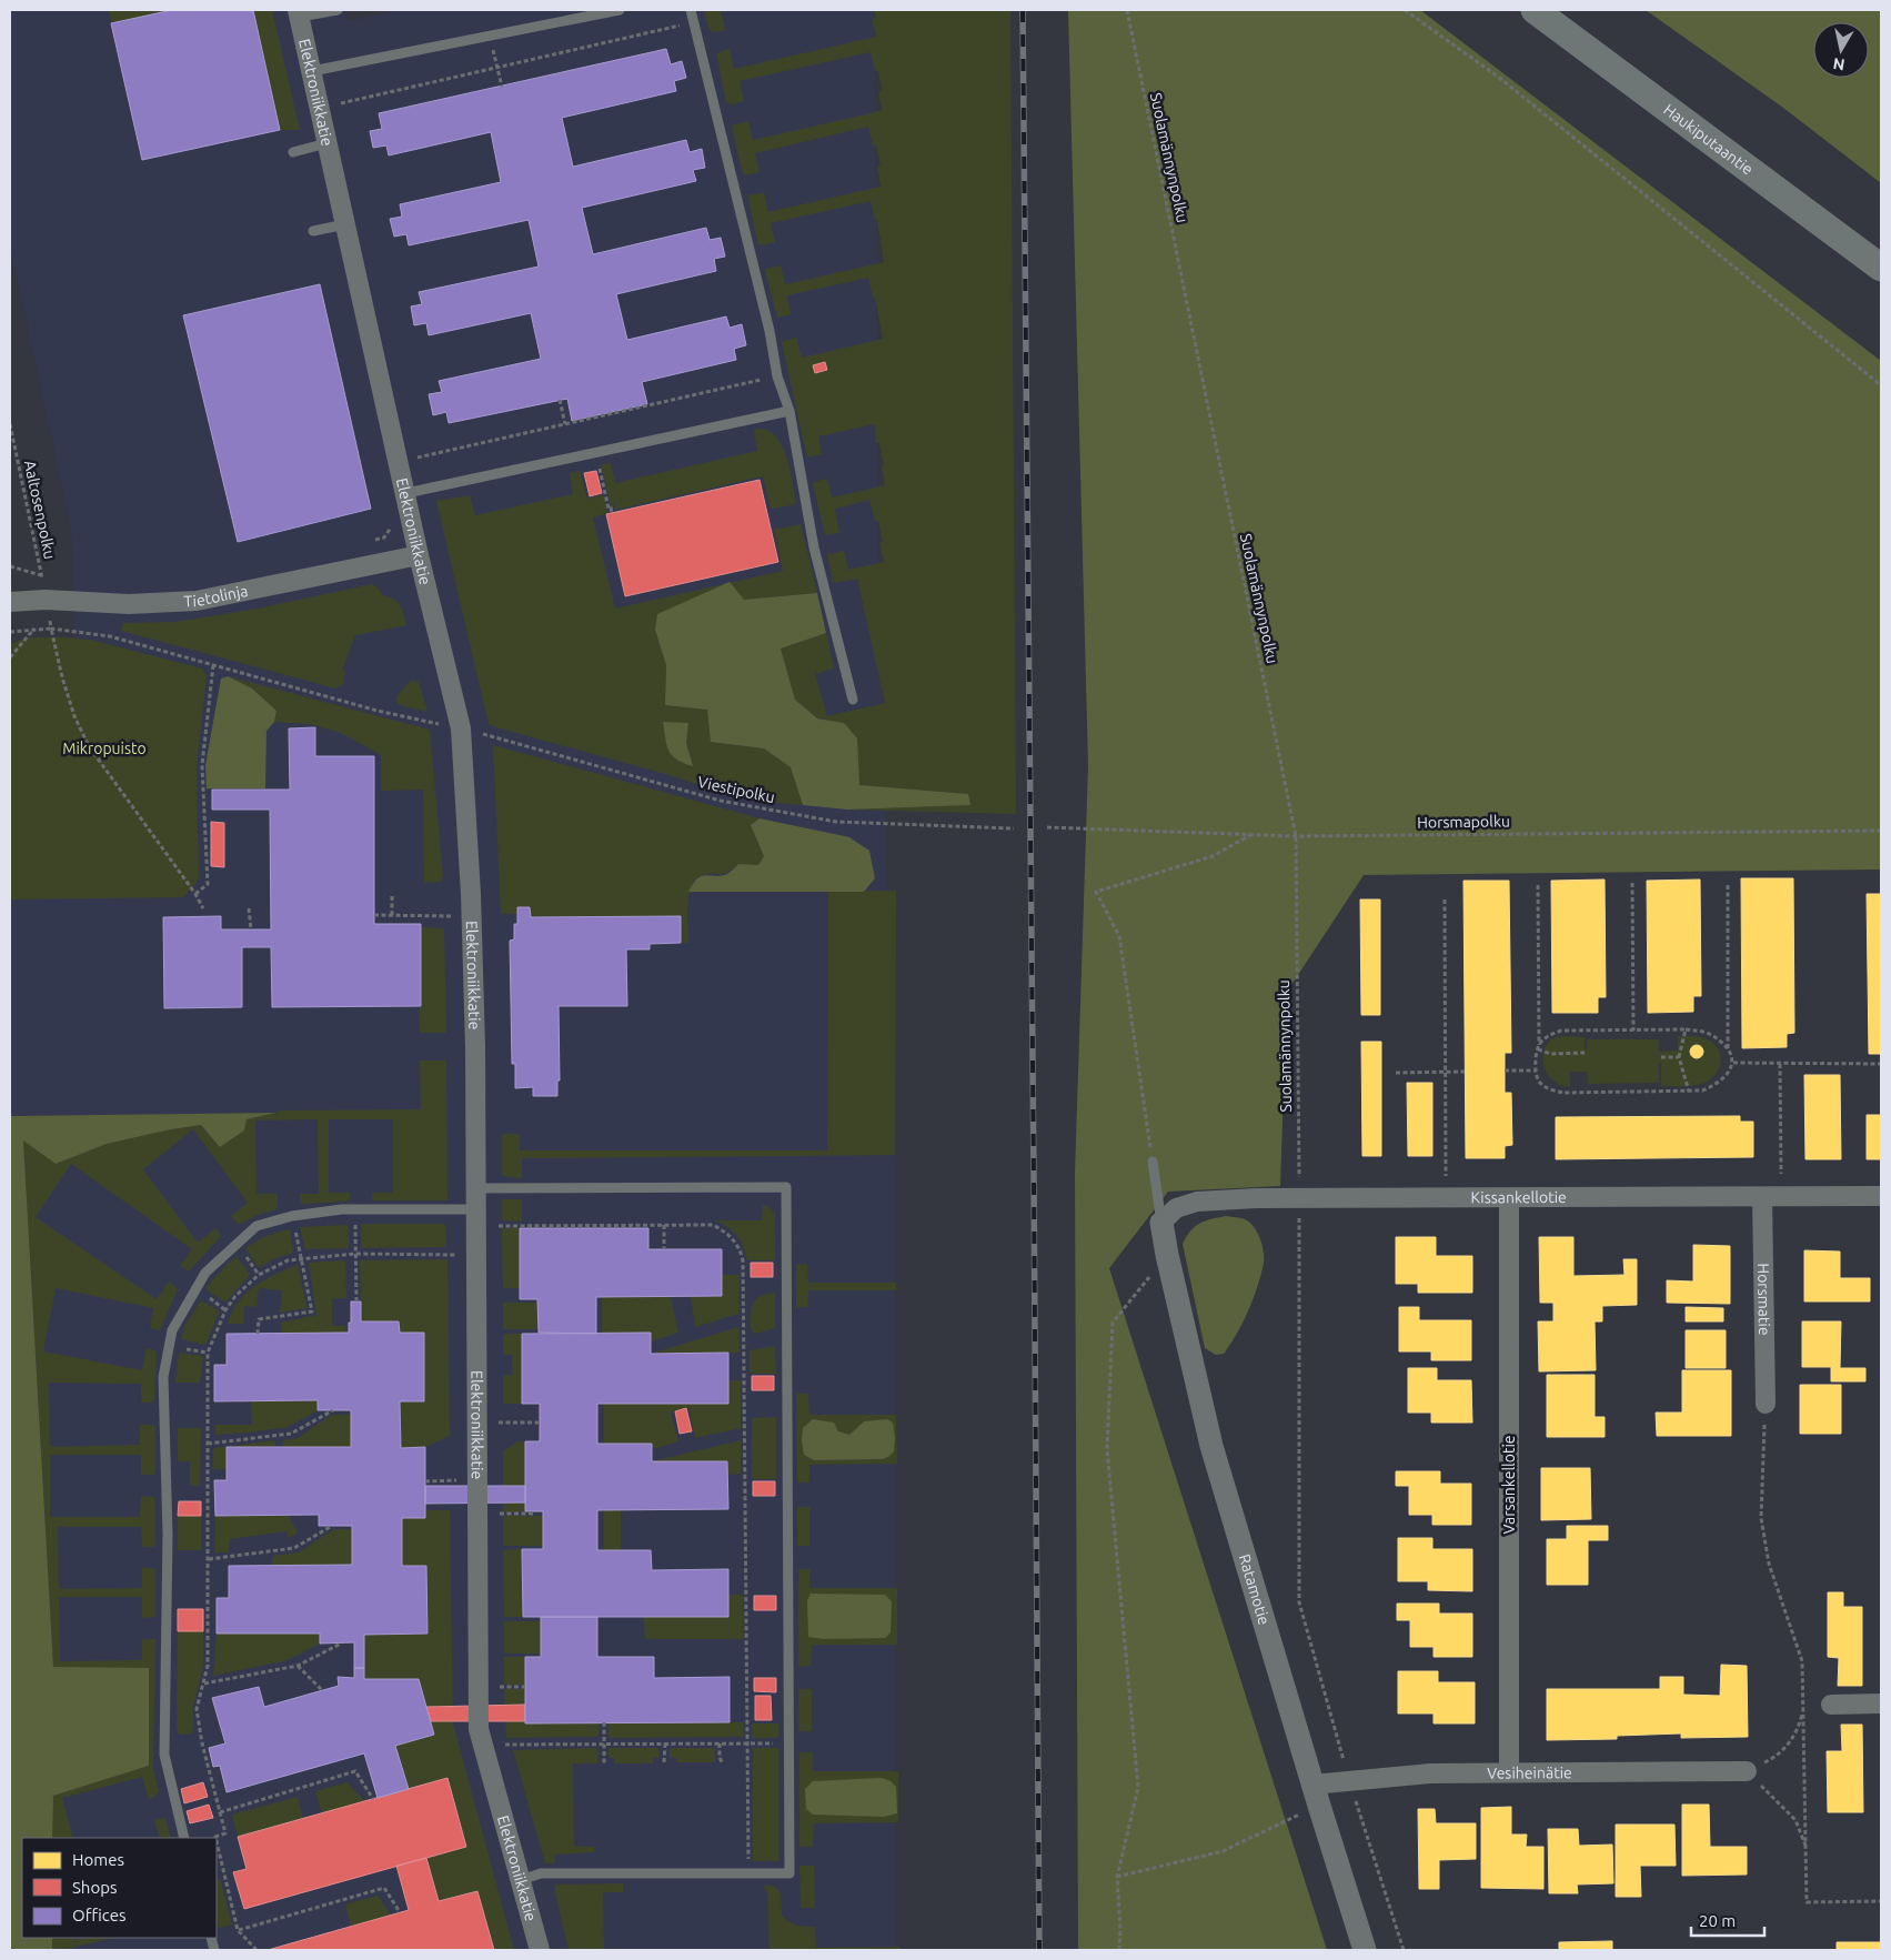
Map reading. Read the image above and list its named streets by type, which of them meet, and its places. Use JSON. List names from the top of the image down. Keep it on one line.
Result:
{"streets":{"main road":["Haukiputaantie"],"street":["Elektroniikkatie","Tietolinja","Kissankellotie","Horsmatie","Varsankellotie","Ratamotie","Vesiheinätie"],"path":["Suolamännynpolku","Aaltosenpolku","Viestipolku","Horsmapolku"]},"crossings":[["Elektroniikkatie","Tietolinja"],["Elektroniikkatie","Viestipolku"],["Suolamännynpolku","Horsmapolku"],["Suolamännynpolku","Kissankellotie"],["Suolamännynpolku","Vesiheinätie"],["Aaltosenpolku","Tietolinja"],["Aaltosenpolku","Viestipolku"],["Kissankellotie","Horsmatie"],["Kissankellotie","Varsankellotie"],["Kissankellotie","Ratamotie"],["Varsankellotie","Vesiheinätie"],["Ratamotie","Vesiheinätie"]],"parks":["Mikropuisto"],"legend":["Homes","Shops","Offices"],"scale_bar":"20 m","north":"bottom"}
